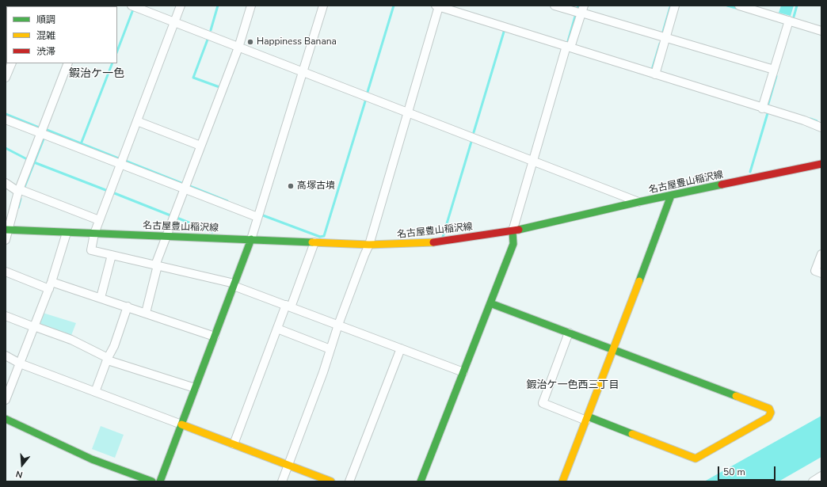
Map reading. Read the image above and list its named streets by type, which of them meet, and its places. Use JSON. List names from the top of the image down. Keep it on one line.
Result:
{"streets":{"street":["名古屋豊山稲沢線"]},"districts":["鍜治ケ一色","鍜治ケ一色西三丁目"],"places":["Happiness Banana","高塚古墳"],"legend":["順調","混雑","渋滞"],"scale_bar":"50 m","north":"bottom"}
